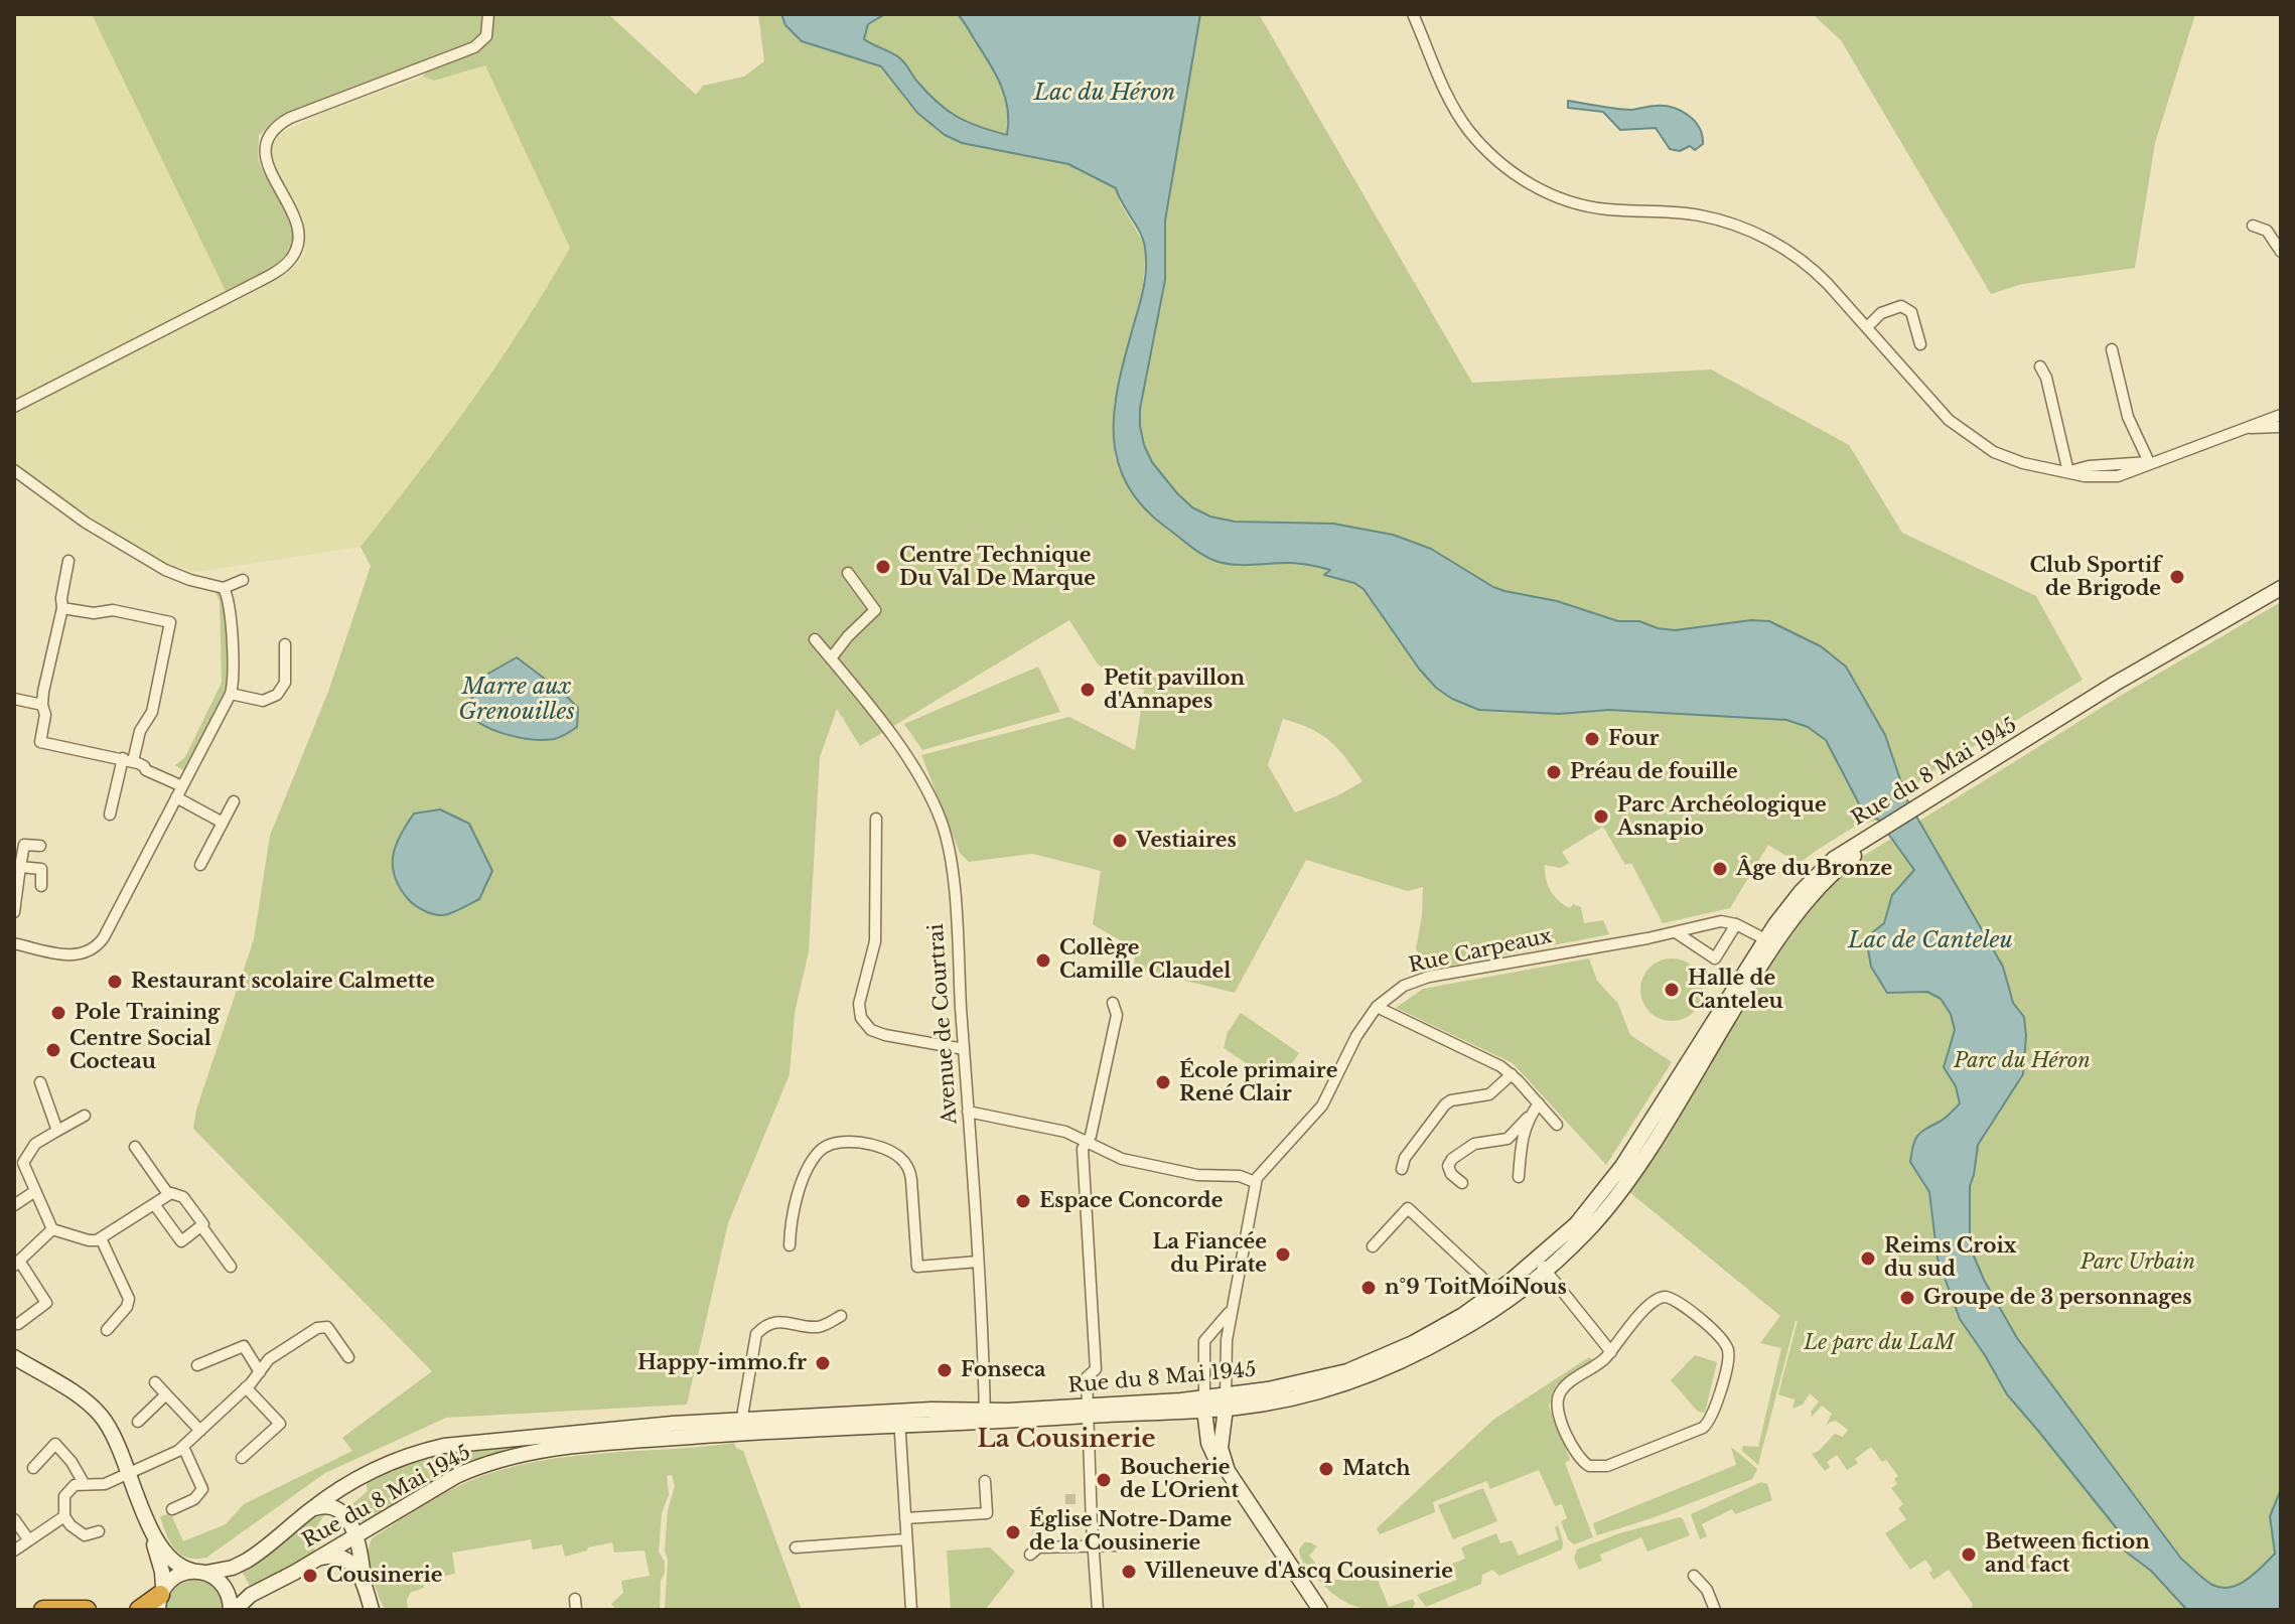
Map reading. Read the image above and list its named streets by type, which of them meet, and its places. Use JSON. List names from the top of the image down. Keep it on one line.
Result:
{"streets":{"main road":["Rue du 8 Mai 1945"],"street":["Rue Carpeaux","Avenue de Courtrai"]},"crossings":[["Rue du 8 Mai 1945","Avenue de Courtrai"]],"districts":["La Cousinerie"],"water":["Lac du Héron","Marre aux Grenouilles","Lac de Canteleu"],"parks":["Parc du Héron","Parc Urbain","Le parc du LaM"],"places":["Centre Technique Du Val De Marque","Club Sportif de Brigode","Petit pavillon d'Annapes","Four","Préau de fouille","Parc Archéologique Asnapio","Vestiaires","Âge du Bronze","Collège Camille Claudel","Restaurant scolaire Calmette","Halle de Canteleu","Pole Training","Centre Social Cocteau","École primaire René Clair","Espace Concorde","La Fiancée du Pirate","Reims Croix du sud","n°9 ToitMoiNous","Groupe de 3 personnages","Happy-immo.fr","Fonseca","Match","Boucherie de L'Orient","Église Notre-Dame de la Cousinerie","Between fiction and fact","Villeneuve d'Ascq Cousinerie","Cousinerie"]}
